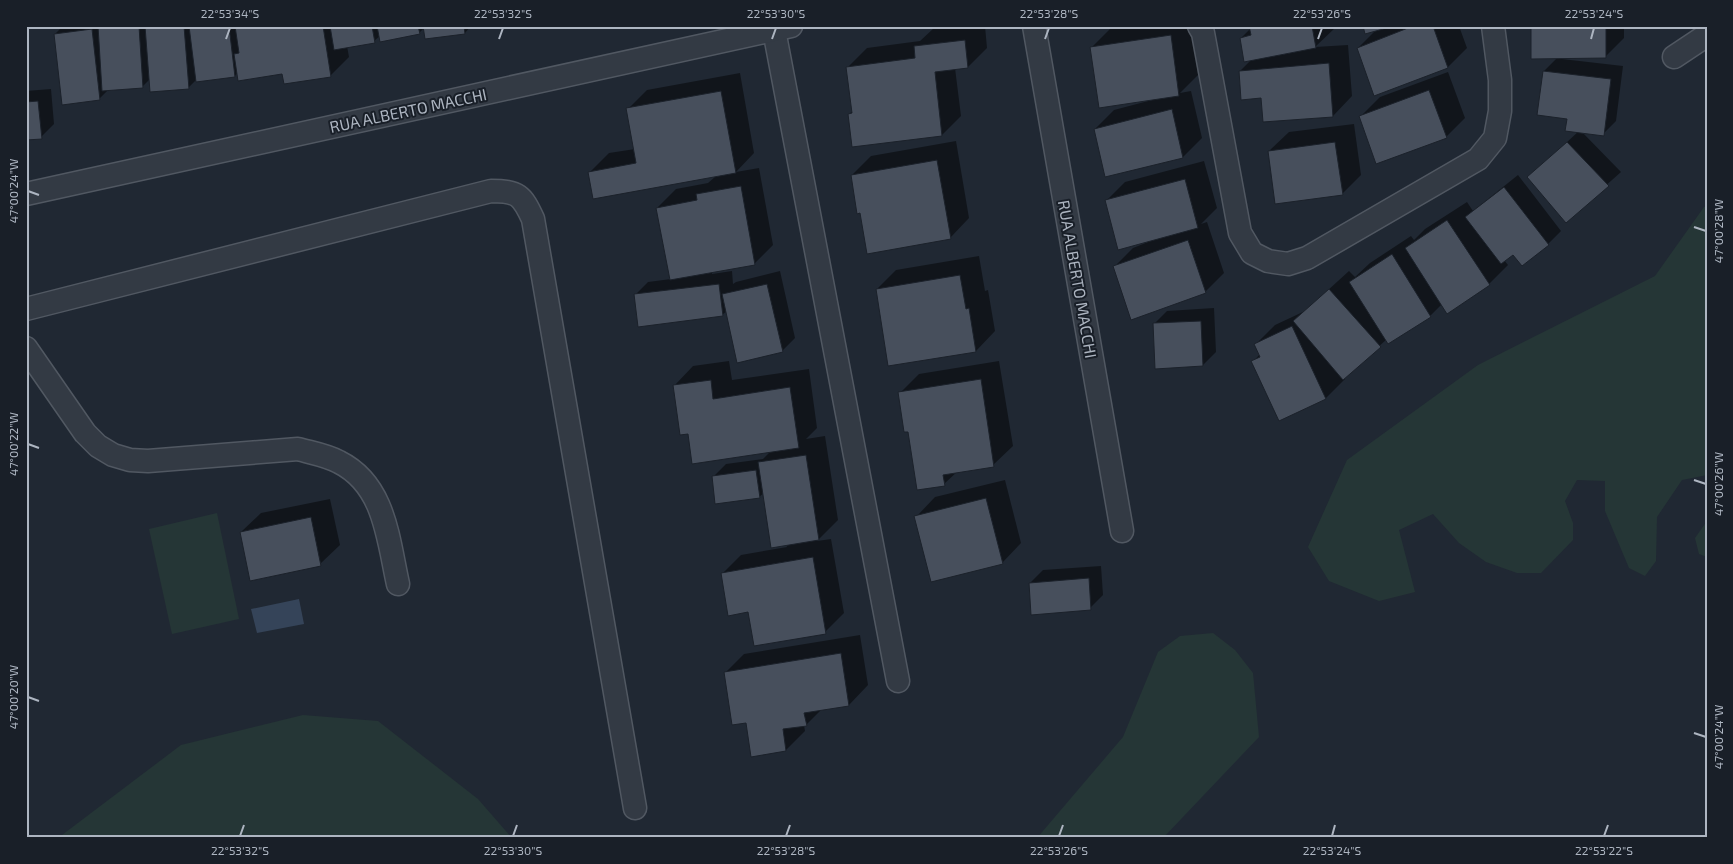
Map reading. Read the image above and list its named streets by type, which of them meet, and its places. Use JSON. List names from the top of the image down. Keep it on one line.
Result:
{"streets":{"street":["RUA ALBERTO MACCHI"]},"coordinates":["22°53'34\"S","22°53'32\"S","22°53'30\"S","22°53'28\"S","22°53'26\"S","22°53'24\"S","47°00'24\"W","47°00'28\"W","47°00'22\"W","47°00'26\"W","47°00'20\"W","22°53'22\"S"]}
